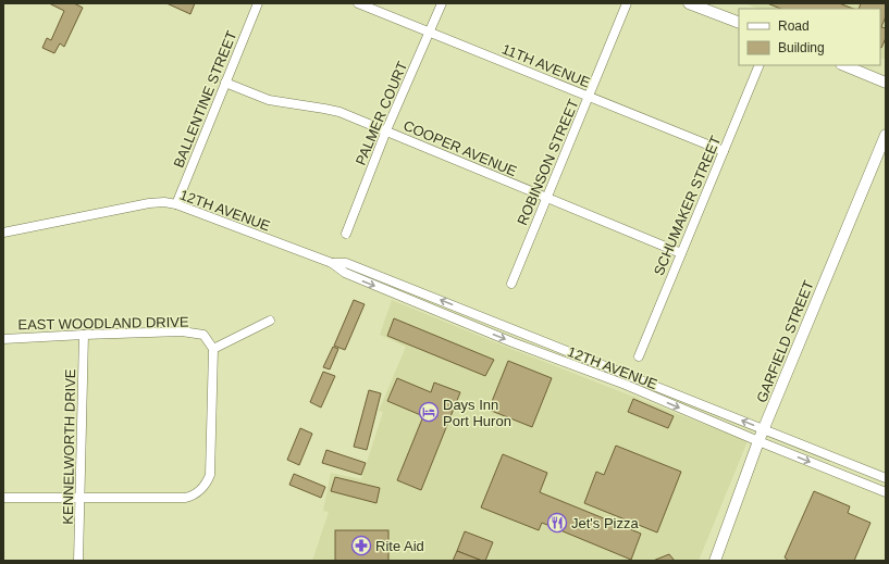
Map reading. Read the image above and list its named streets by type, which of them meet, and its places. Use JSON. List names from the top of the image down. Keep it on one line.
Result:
{"streets":{"street":["11TH AVENUE","BALLENTINE STREET","PALMER COURT","COOPER AVENUE","ROBINSON STREET","SCHUMAKER STREET","12TH AVENUE","EAST WOODLAND DRIVE","GARFIELD STREET","KENNELWORTH DRIVE"]},"crossings":[["11TH AVENUE","PALMER COURT"],["11TH AVENUE","ROBINSON STREET"],["11TH AVENUE","SCHUMAKER STREET"],["BALLENTINE STREET","COOPER AVENUE"],["BALLENTINE STREET","12TH AVENUE"],["PALMER COURT","COOPER AVENUE"],["COOPER AVENUE","ROBINSON STREET"],["COOPER AVENUE","SCHUMAKER STREET"],["12TH AVENUE","GARFIELD STREET"],["EAST WOODLAND DRIVE","KENNELWORTH DRIVE"]],"places":{"hotel":["Days Inn Port Huron"],"restaurant":["Jet's Pizza"],"pharmacy":["Rite Aid"]},"legend":["Road","Building"]}
